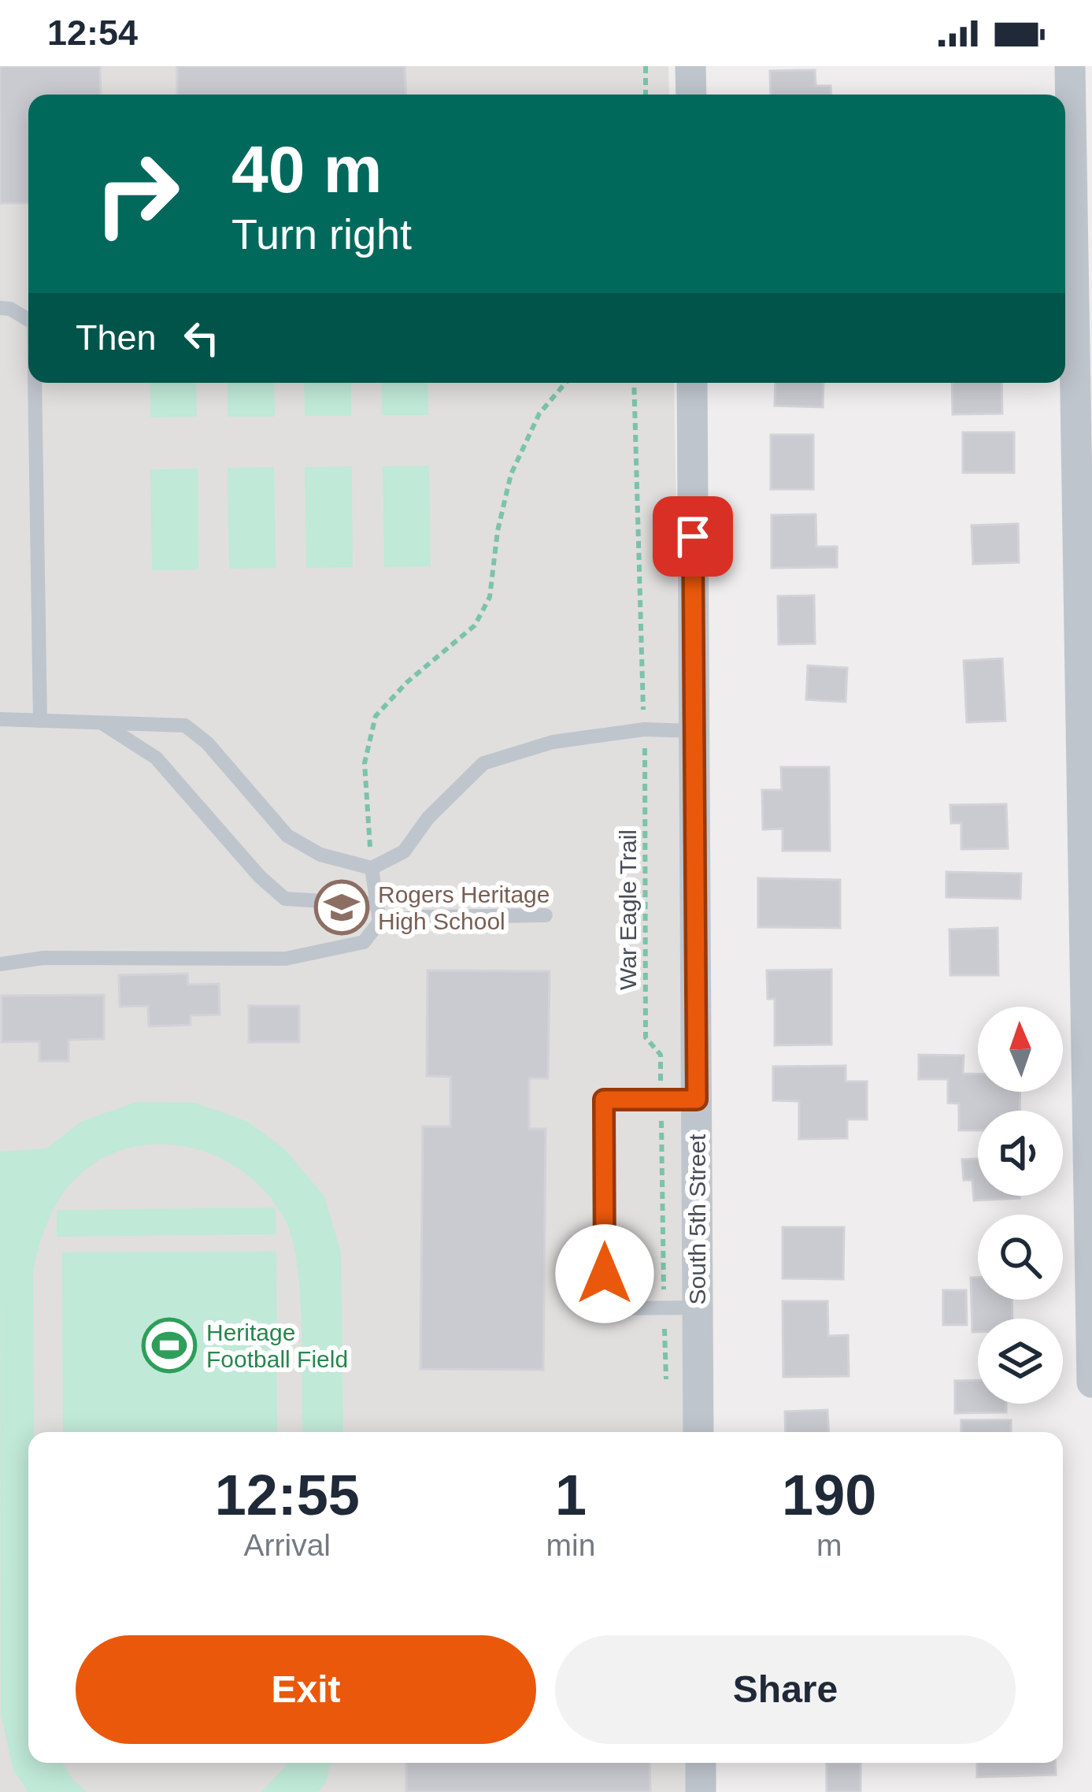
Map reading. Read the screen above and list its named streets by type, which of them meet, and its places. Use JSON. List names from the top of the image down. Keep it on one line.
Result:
{"streets":{"street":["South 5th Street"],"path":["War Eagle Trail"]},"places":{"school or university":["Rogers Heritage High School"],"sports":["Heritage Football Field"]},"north":"top","page":{"status":"12:54","turn":["40 m","Turn right"],"then":"Then","eta":["12:55","Arrival","1","min","190","m"],"buttons":["Exit","Share"]}}
